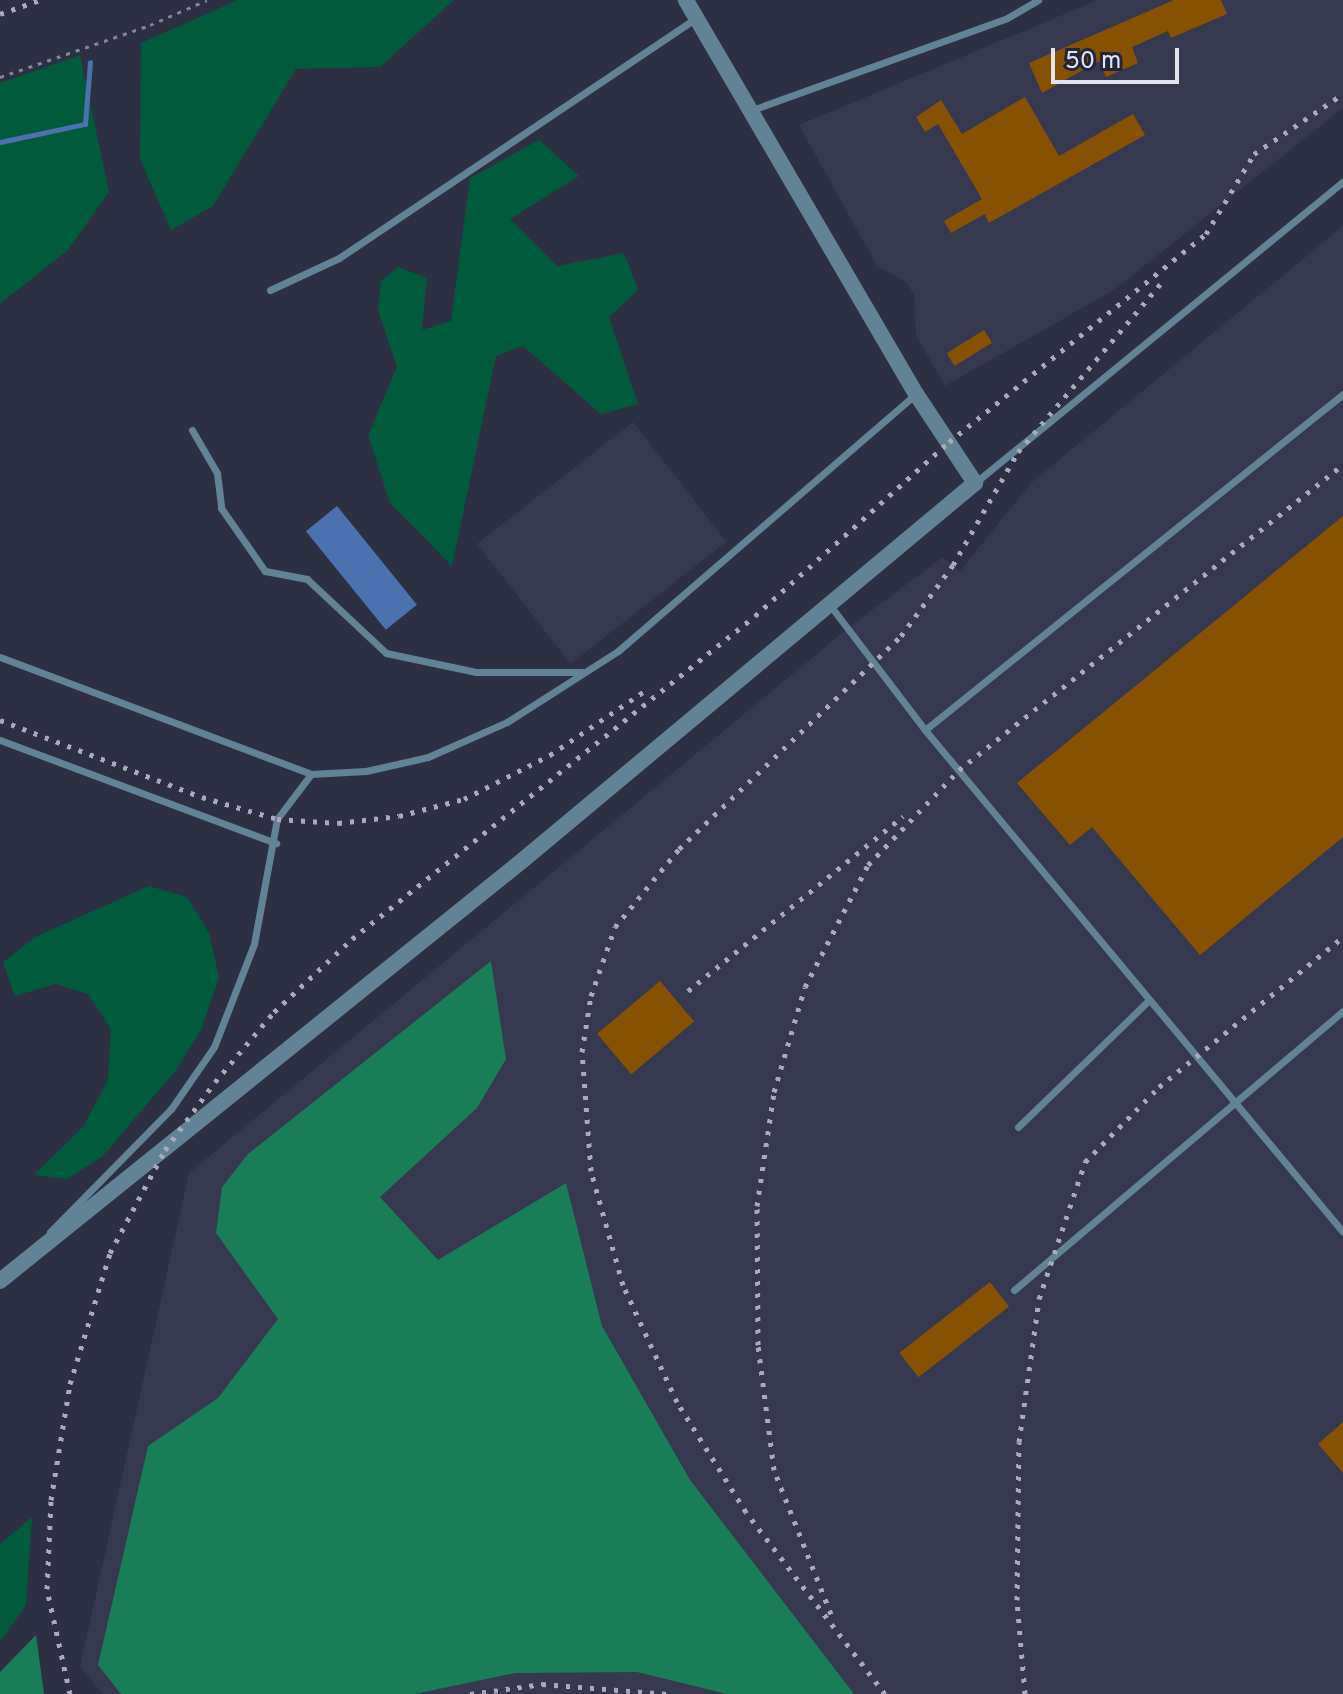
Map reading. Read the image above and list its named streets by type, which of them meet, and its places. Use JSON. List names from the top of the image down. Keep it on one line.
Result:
{"scale_bar":"50 m"}
